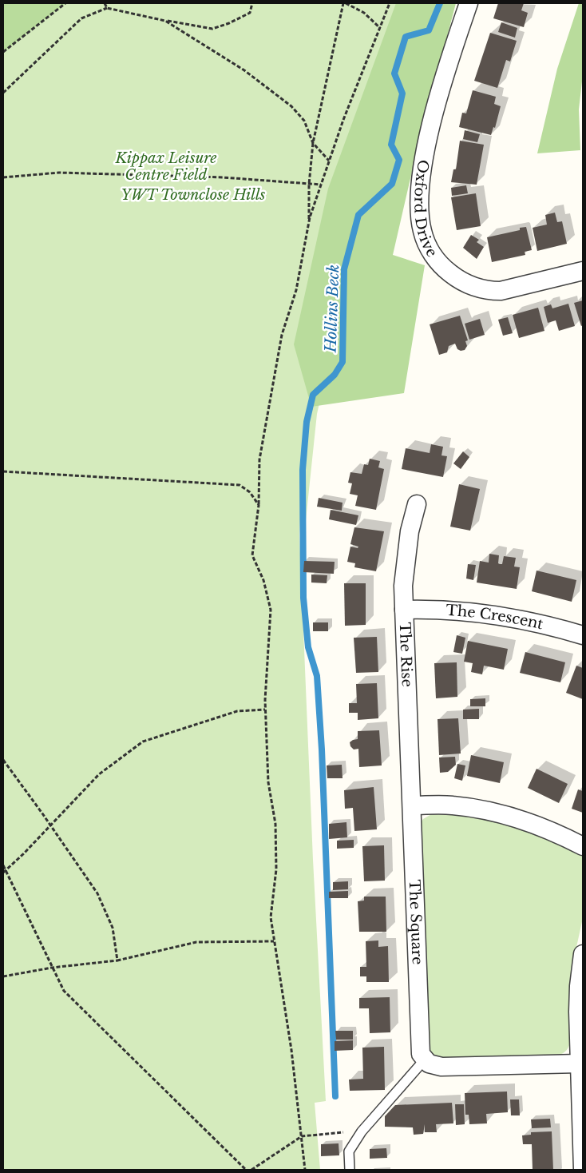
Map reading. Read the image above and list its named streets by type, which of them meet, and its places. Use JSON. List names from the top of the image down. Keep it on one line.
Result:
{"streets":{"street":["Oxford Drive","The Crescent","The Rise","The Square"]},"crossings":[["The Crescent","The Rise"],["The Rise","The Square"]],"water":["Hollins Beck"],"parks":["Kippax Leisure Centre Field","YWT Townclose Hills"]}
